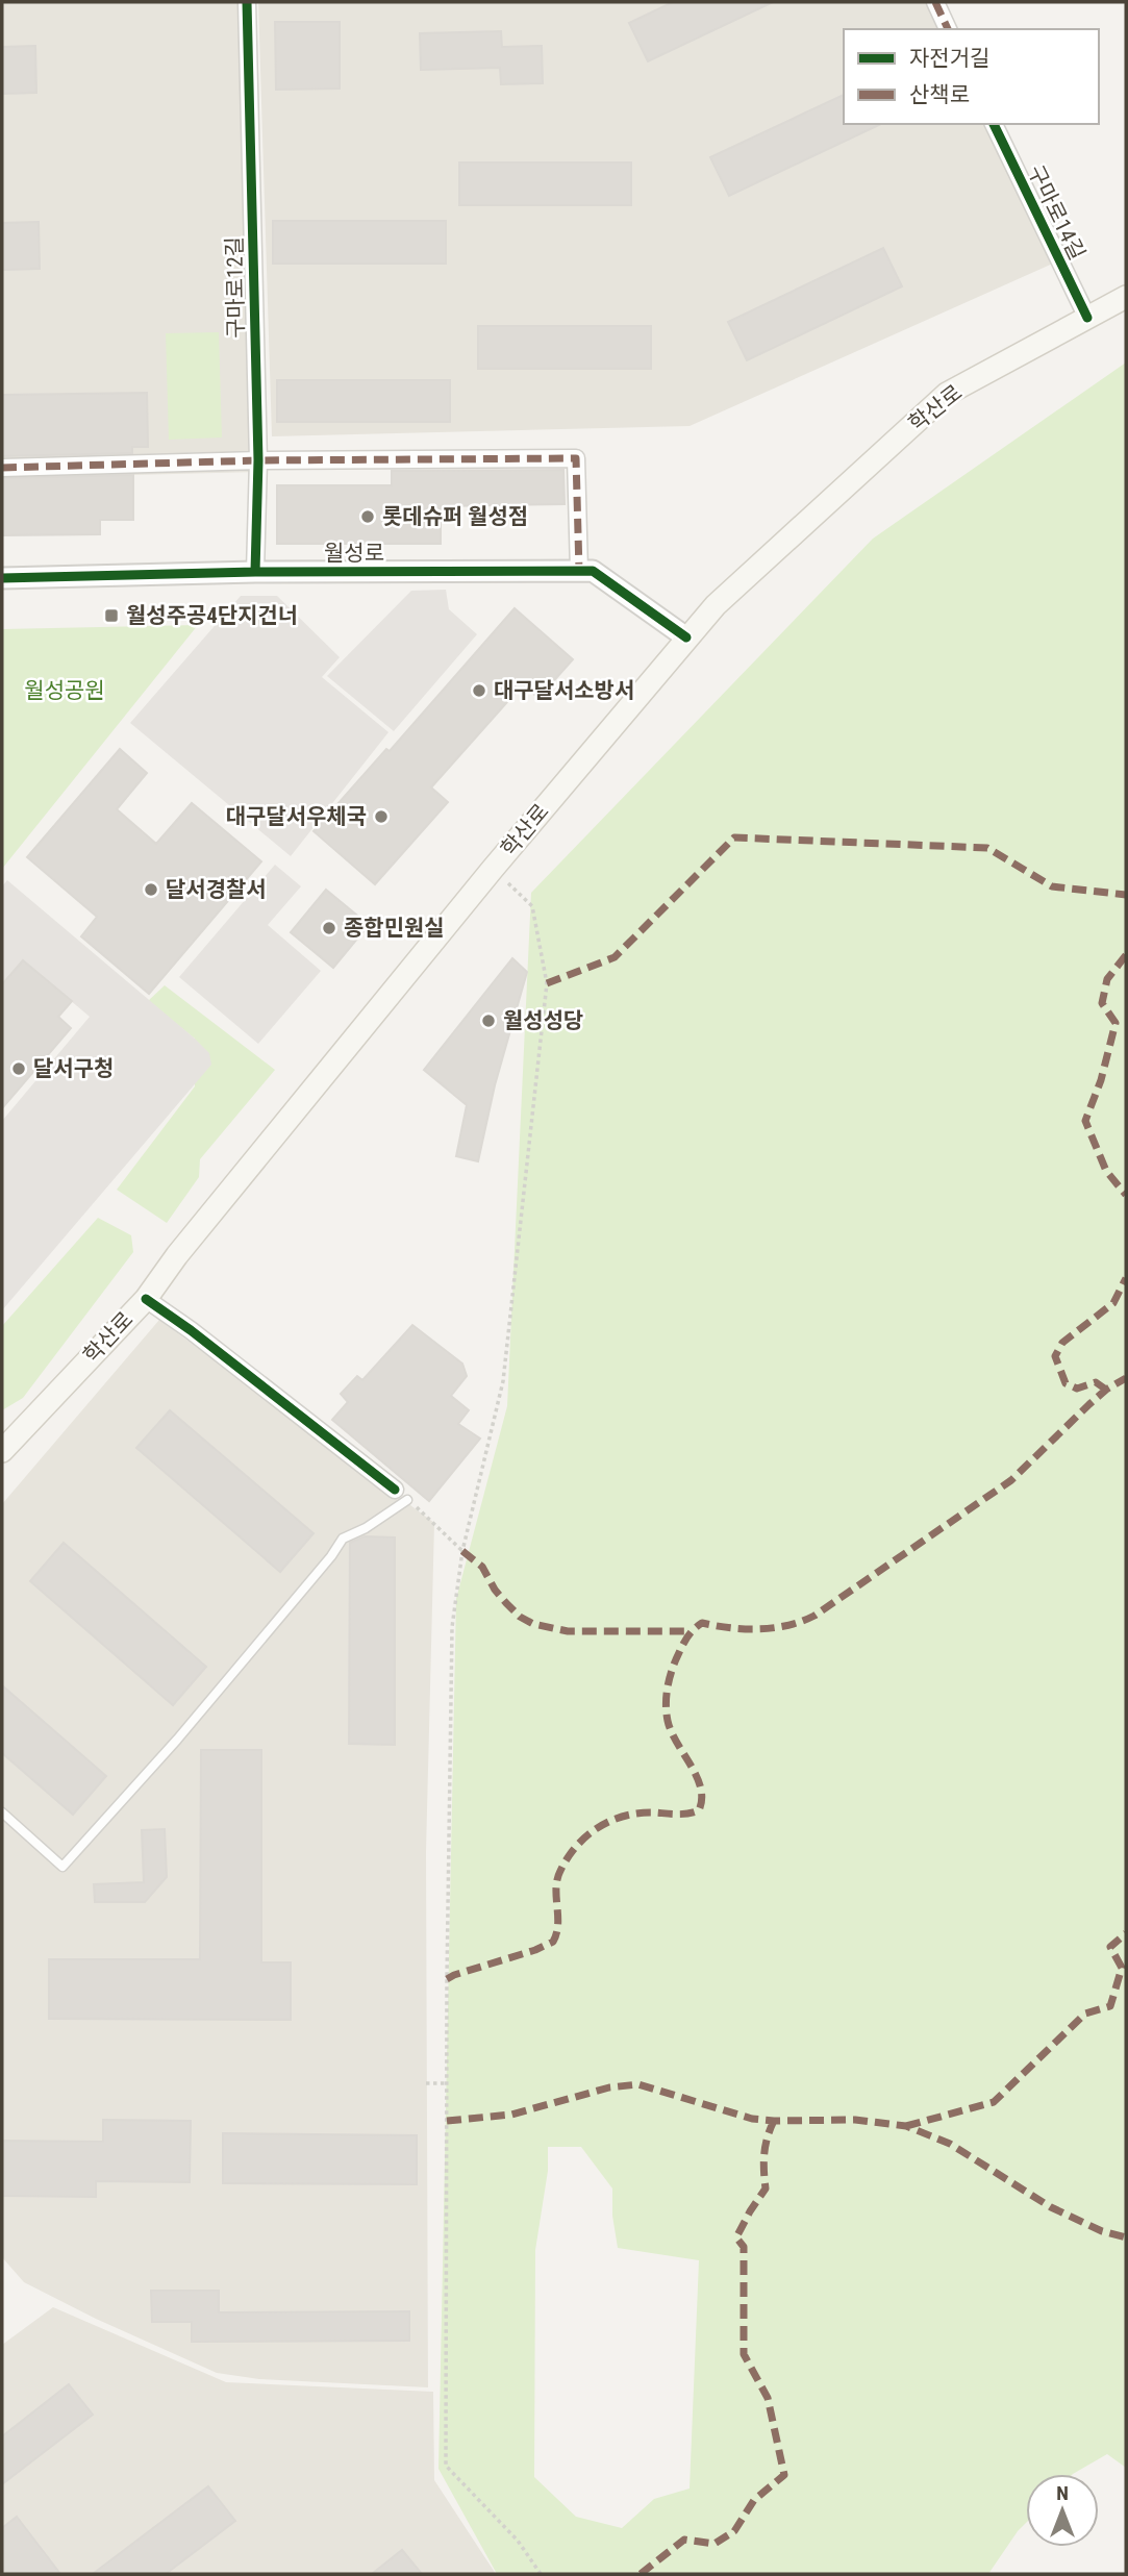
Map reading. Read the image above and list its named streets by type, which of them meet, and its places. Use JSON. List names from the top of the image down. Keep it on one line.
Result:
{"streets":{"main road":["학산로"],"street":["구마로14길","구마로12길","월성로"]},"crossings":[["구마로14길","학산로"],["구마로12길","월성로"],["학산로","월성로"]],"parks":["월성공원"],"places":{"other":["롯데슈퍼 월성점","대구달서소방서","대구달서우체국","달서경찰서","종합민원실","월성성당","달서구청"],"transit":["월성주공4단지건너"]},"legend":["자전거길","산책로"],"north":"top"}
